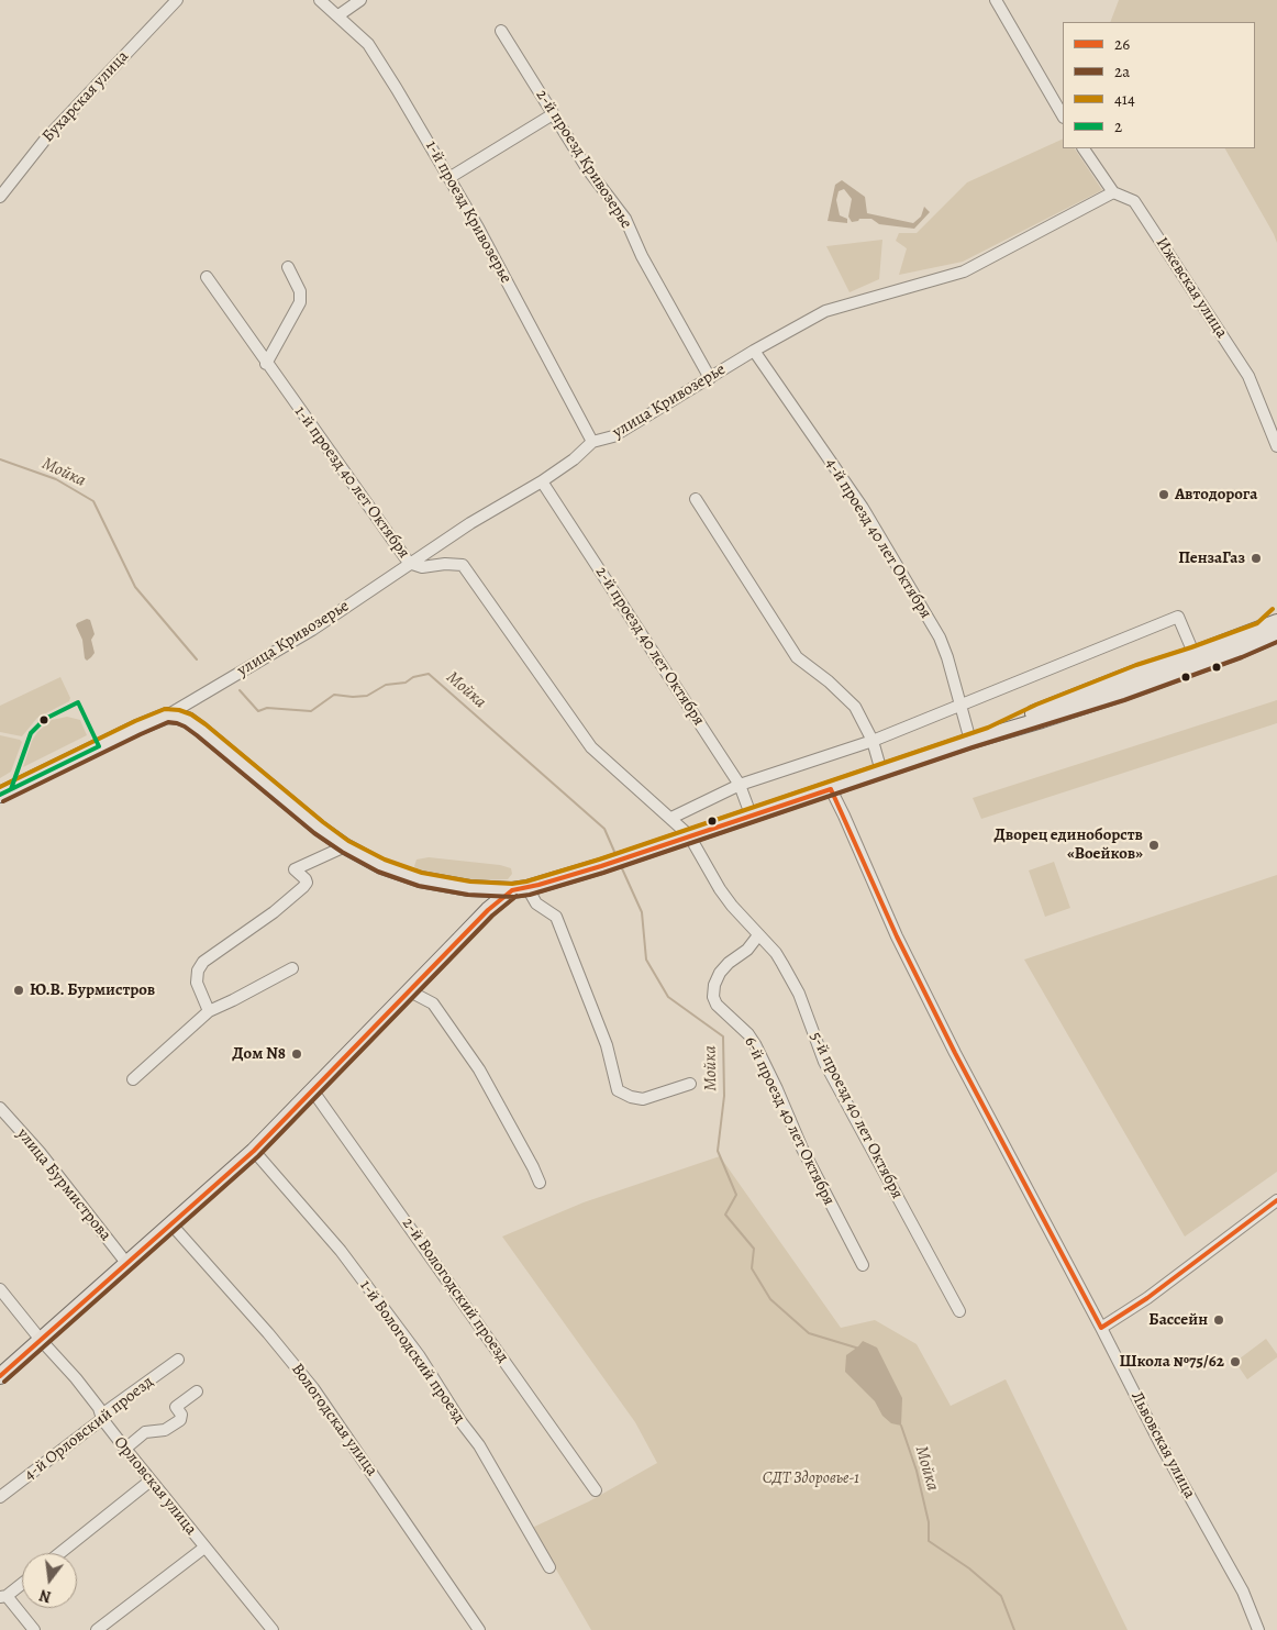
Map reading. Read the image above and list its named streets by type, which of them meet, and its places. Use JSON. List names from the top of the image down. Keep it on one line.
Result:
{"streets":{"main road":["улица Кривозерье"],"street":["Бухарская улица","2-й проезд Кривозерье","1-й проезд Кривозерье","Ижевская улица","1-й проезд 40 лет Октября","4-й проезд 40 лет Октября","2-й проезд 40 лет Октября","5-й проезд 40 лет Октября","6-й проезд 40 лет Октября","улица Бурмистрова","2-й Вологодский проезд","1-й Вологодский проезд","Вологодская улица","4-й Орловский проезд","Львовская улица","Орловская улица"]},"crossings":[["2-й проезд Кривозерье","улица Кривозерье"],["1-й проезд Кривозерье","улица Кривозерье"],["Ижевская улица","улица Кривозерье"],["улица Кривозерье","1-й проезд 40 лет Октября"],["улица Кривозерье","4-й проезд 40 лет Октября"],["улица Кривозерье","2-й проезд 40 лет Октября"],["1-й проезд 40 лет Октября","5-й проезд 40 лет Октября"],["5-й проезд 40 лет Октября","6-й проезд 40 лет Октября"],["4-й Орловский проезд","Орловская улица"]],"water":["Мойка"],"parks":["СДТ Здоровье-1"],"places":["Автодорога","ПензаГаз","Дворец единоборств «Воейков»","Ю.В. Бурмистров","Дом N8","Бассейн","Школа №75/62"],"lines":["transit line 414","transit line 2а","transit line 2","transit line 26"],"legend":["26","2а","414","2"],"north":"bottom"}
